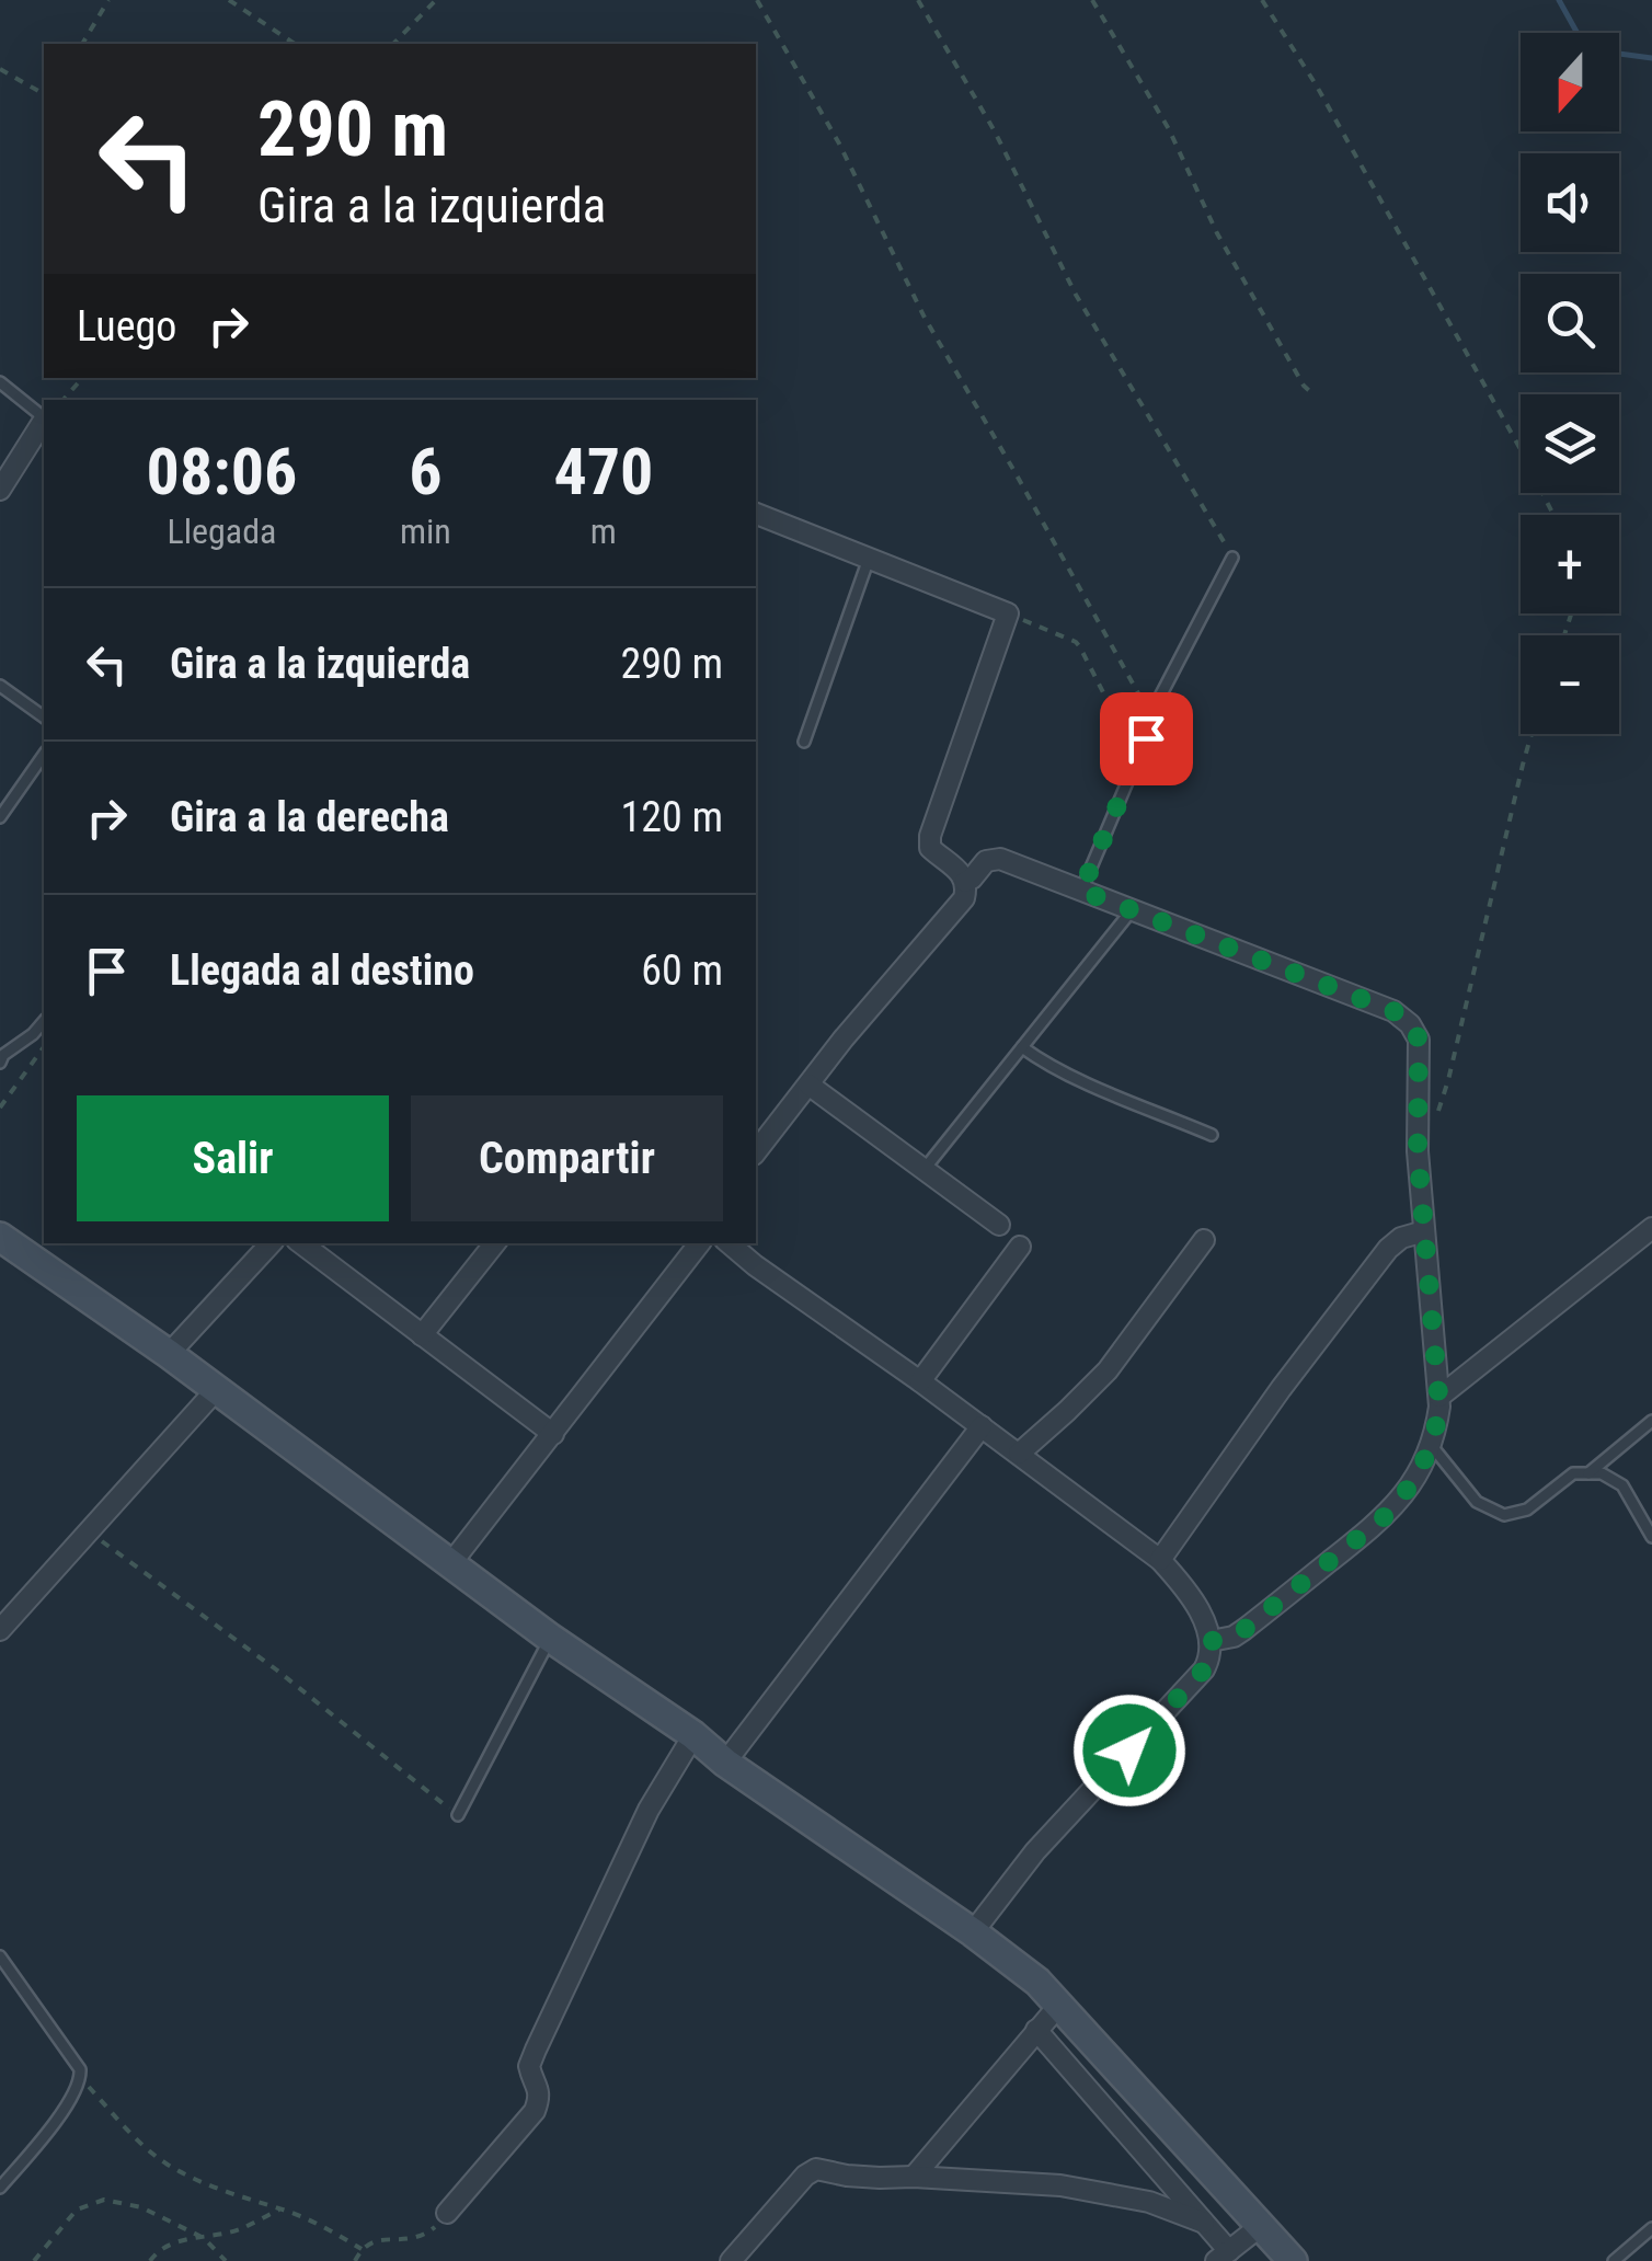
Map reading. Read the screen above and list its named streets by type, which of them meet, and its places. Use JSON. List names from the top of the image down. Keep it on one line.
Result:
{"north":"bottom","page":{"map_buttons":["+","−"],"turn":["290 m","Gira a la izquierda"],"then":"Luego","eta":["08:06","Llegada","6","min","470","m"],"list":[{"name":"Gira a la izquierda","value":"290 m"},{"name":"Gira a la derecha","value":"120 m"},{"name":"Llegada al destino","value":"60 m"}],"buttons":["Salir","Compartir"]}}
